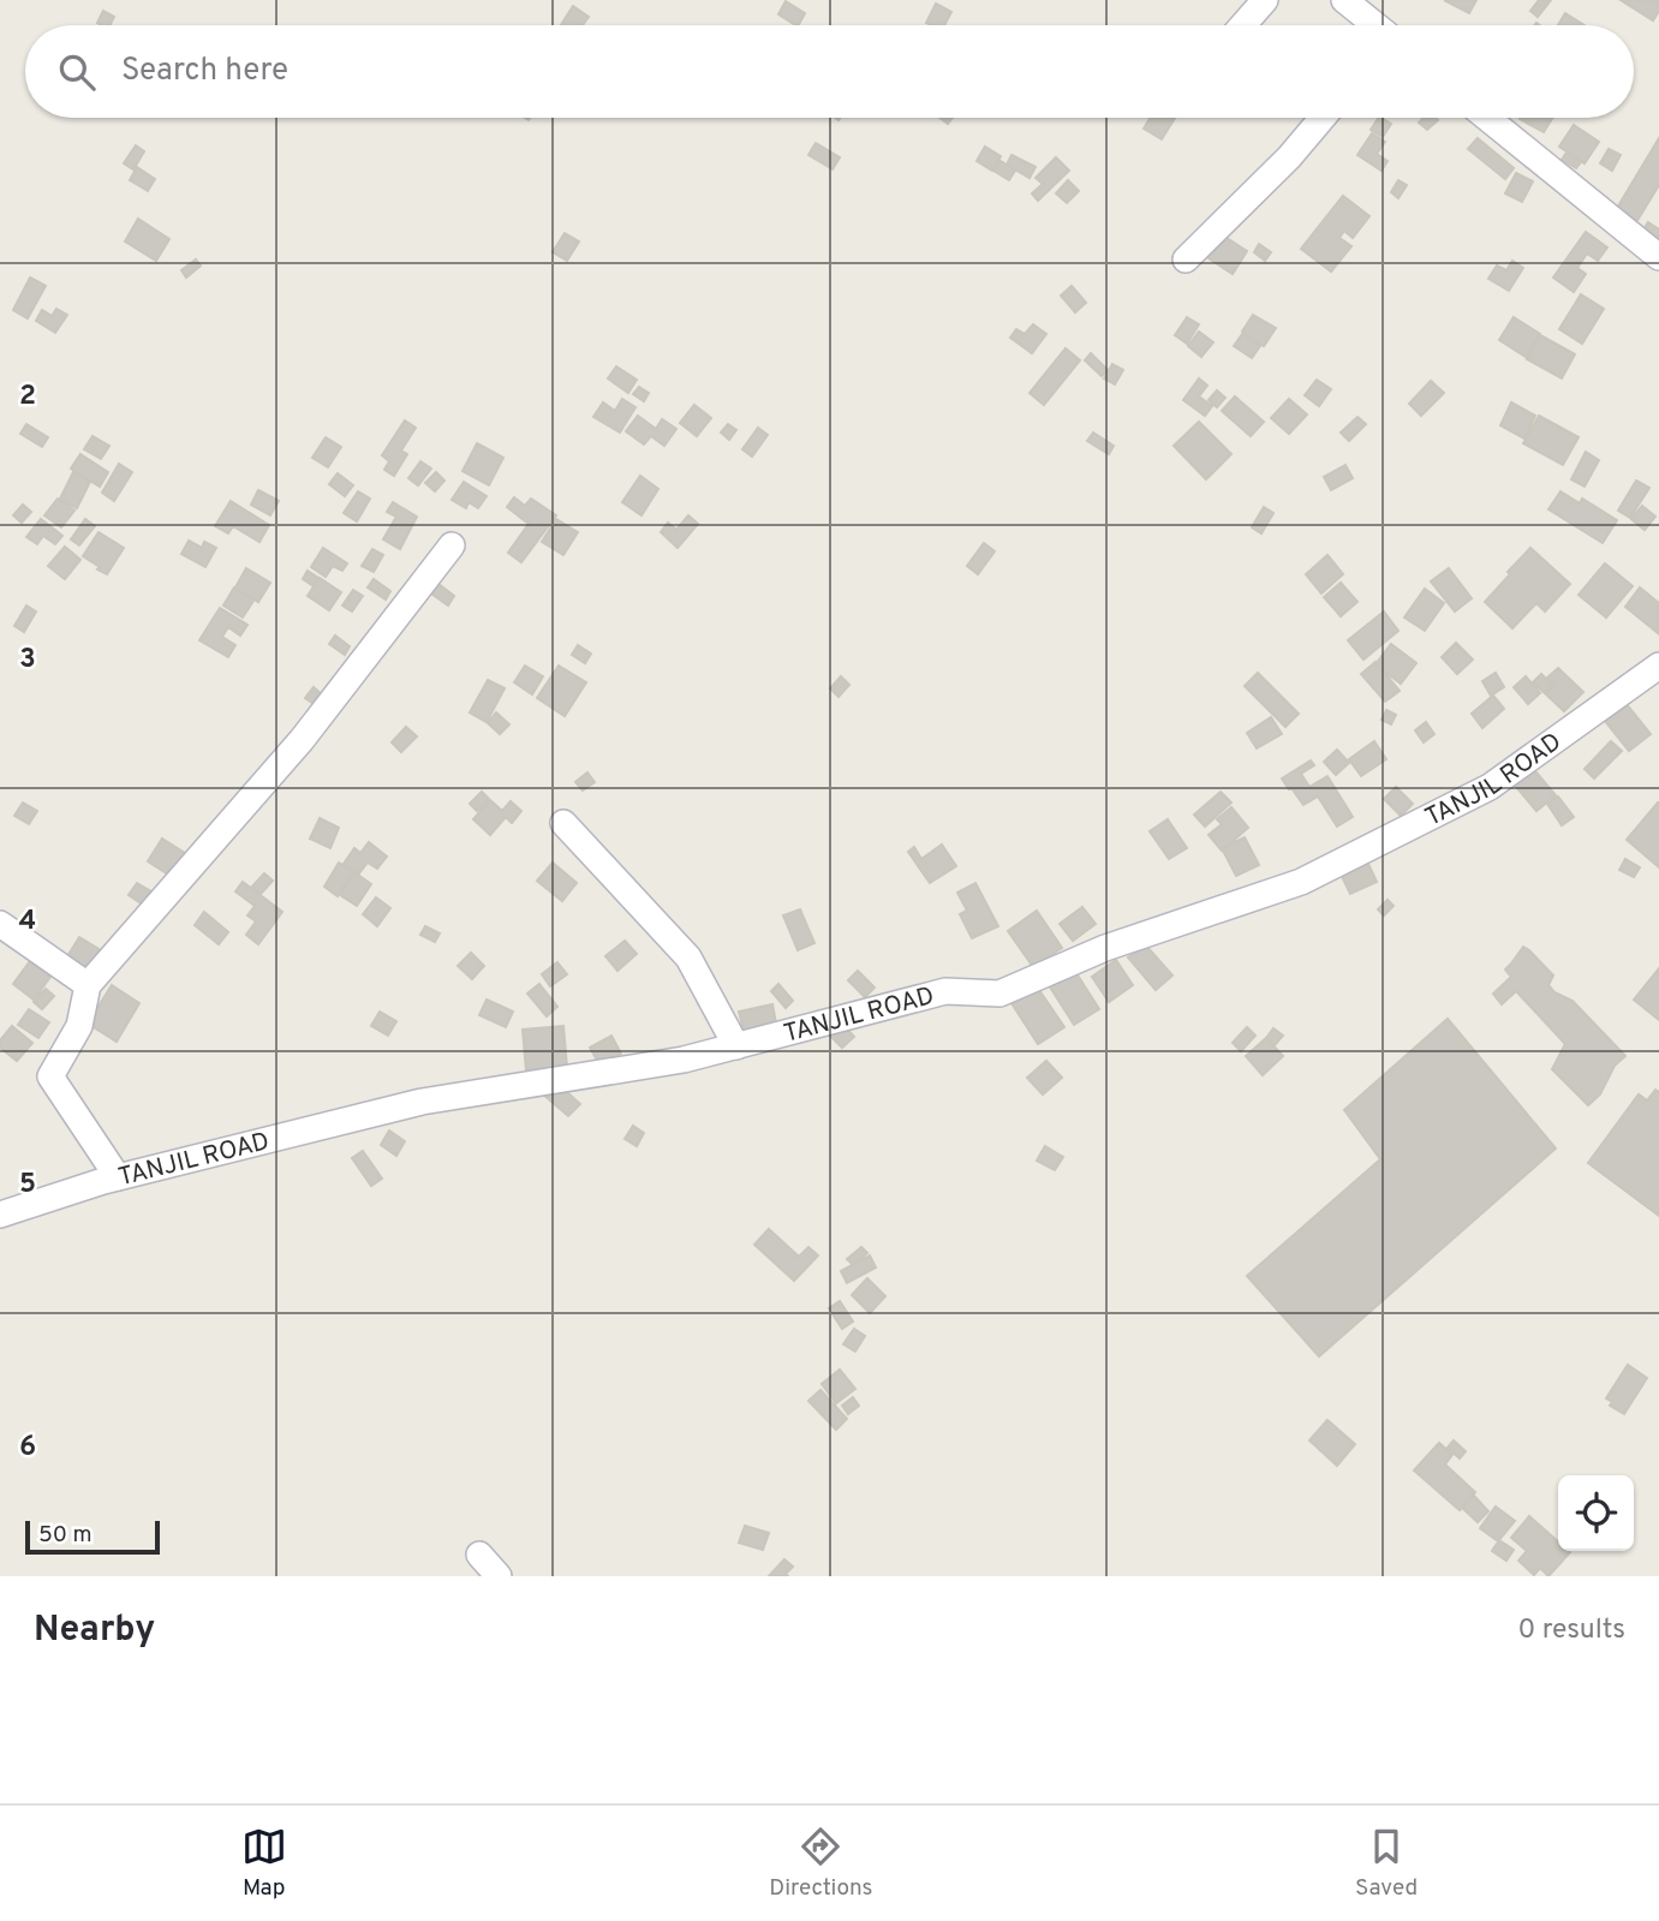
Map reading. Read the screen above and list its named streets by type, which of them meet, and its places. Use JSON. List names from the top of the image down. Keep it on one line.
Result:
{"streets":{"street":["TANJIL ROAD"]},"scale_bar":"50 m","page":{"search":"Search here","scale":"50 m","heading":["Nearby","0 results"],"nav":["Map","Directions","Saved"]},"grid":{"rows":["2","3","4","5","6"]}}
